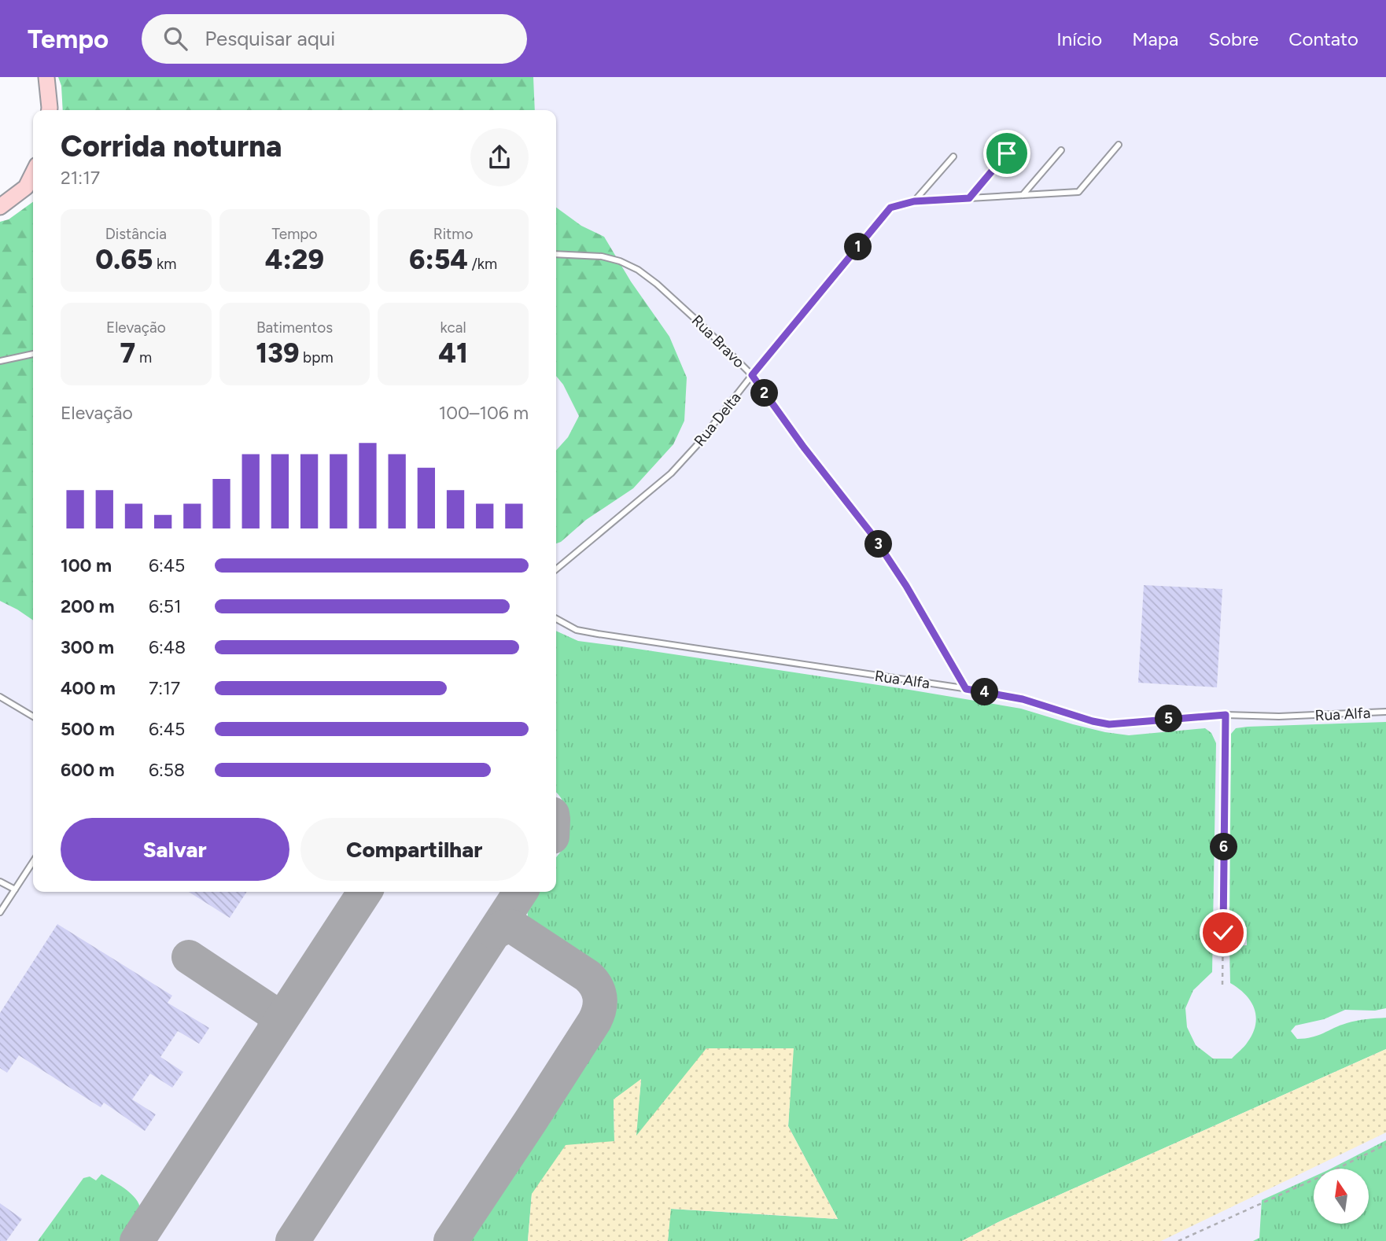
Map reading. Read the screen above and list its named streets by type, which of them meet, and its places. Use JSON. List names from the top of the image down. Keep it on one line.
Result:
{"streets":{"lane":["Rua Bravo","Rua Delta","Rua Alfa"]},"crossings":[["Rua Bravo","Rua Delta"],["Rua Bravo","Rua Alfa"]],"north":"top","page":{"header":"Tempo","search":"Pesquisar aqui","nav":["Início","Mapa","Sobre","Contato"],"heading":["Corrida noturna","21:17"],"stats":[["Distância","0.65 km"],["Tempo","4:29"],["Ritmo","6:54 /km"],["Elevação","7 m"],["Batimentos","139 bpm"],["kcal","41"]],"pins":["1","2","3","4","5","6"],"chart":["Elevação","100–106 m"],"list":[{"name":"100 m","note":"6:45"},{"name":"200 m","note":"6:51"},{"name":"300 m","note":"6:48"},{"name":"400 m","note":"7:17"},{"name":"500 m","note":"6:45"},{"name":"600 m","note":"6:58"}],"buttons":["Salvar","Compartilhar"]}}
